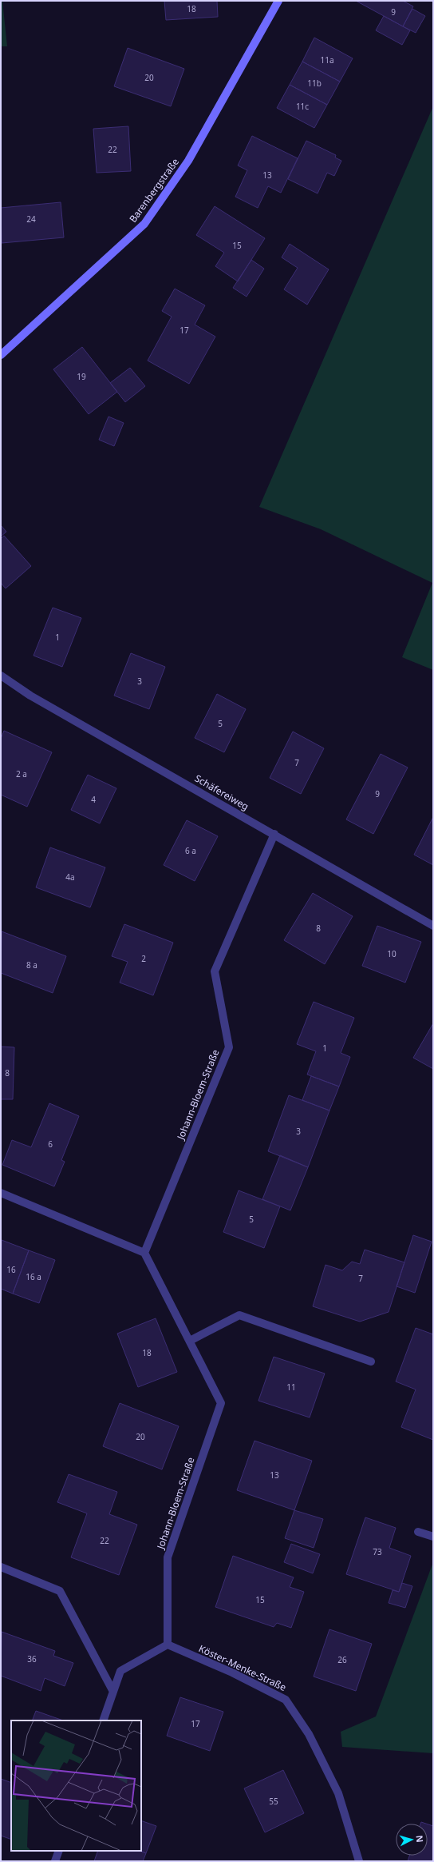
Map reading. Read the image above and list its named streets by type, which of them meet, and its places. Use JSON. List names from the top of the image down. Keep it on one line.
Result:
{"streets":{"street":["Barenbergstraße","Schäfereiweg","Johann-Bloem-Straße","Köster-Menke-Straße"]},"crossings":[["Schäfereiweg","Johann-Bloem-Straße"],["Johann-Bloem-Straße","Köster-Menke-Straße"]],"house_numbers":["18","9","11a","20","11b","11c","22","13","24","15","17","19","1","3","5","7","2 a","9","4","6 a","4a","8","10","2","8 a","1","8","3","6","5","16","16 a","7","18","11","20","13","22","73","15","36","26","17","55"],"north":"right"}
